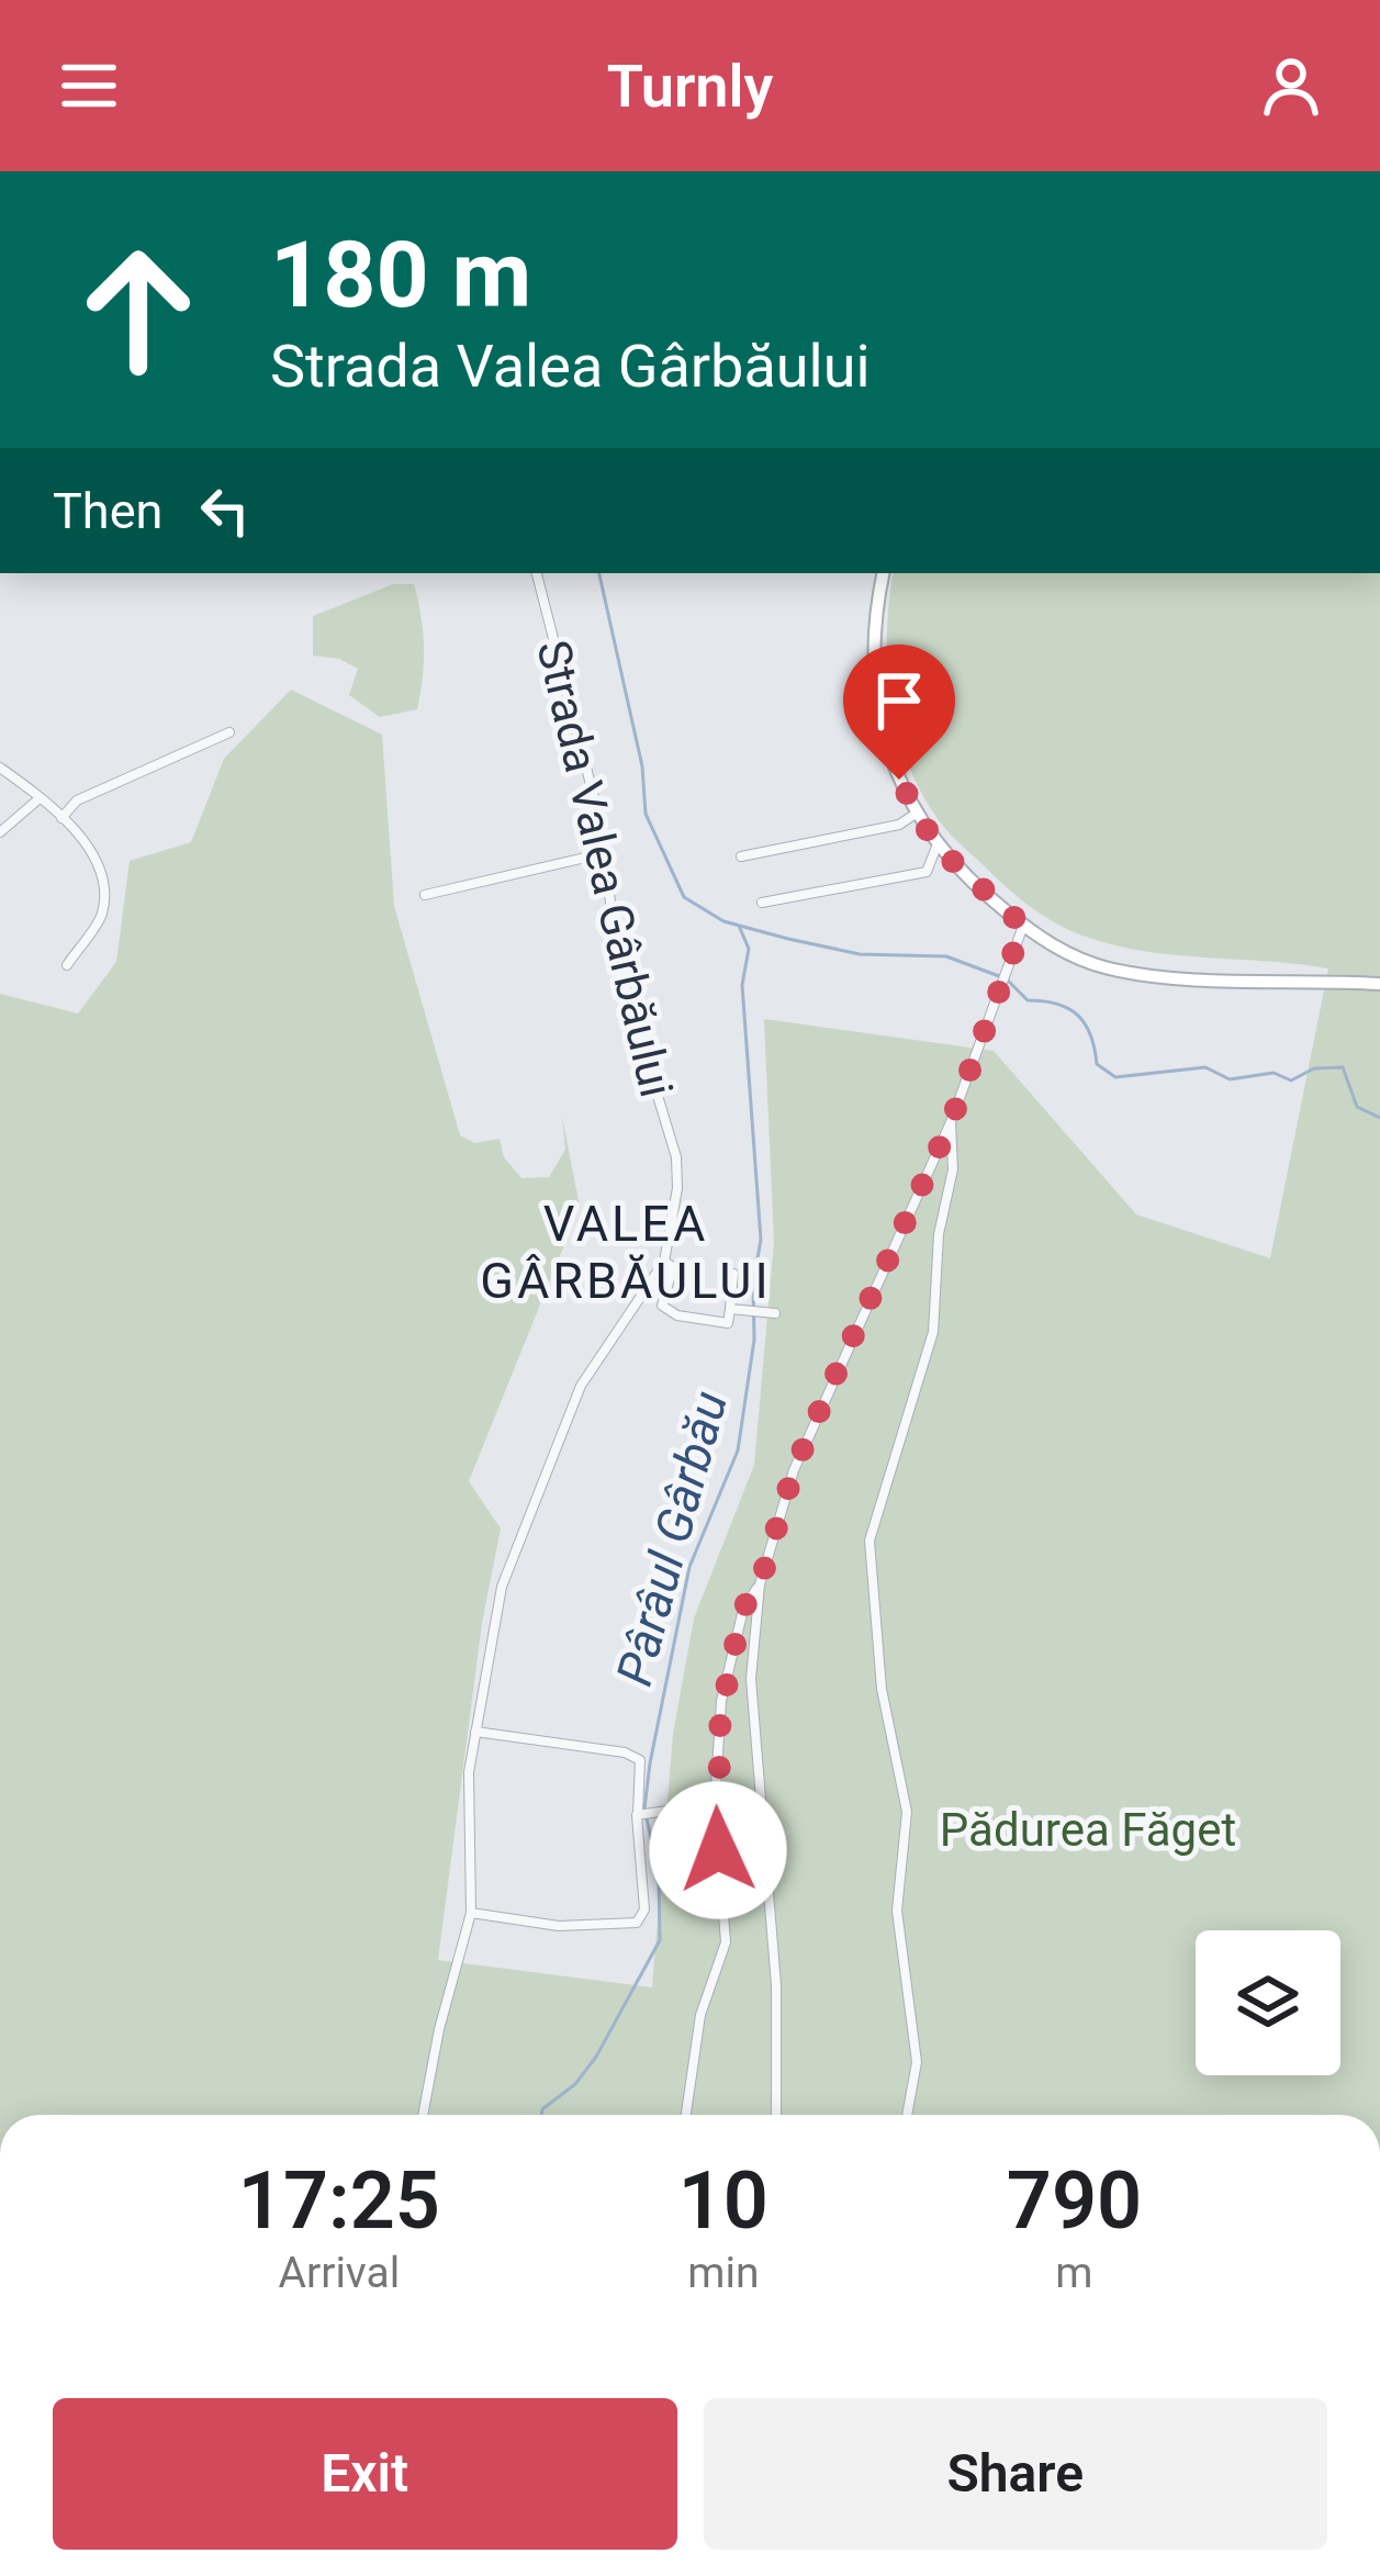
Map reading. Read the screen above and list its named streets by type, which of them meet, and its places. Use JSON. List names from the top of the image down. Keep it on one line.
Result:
{"streets":{"street":["Strada Valea Gârbăului"]},"districts":["VALEA GÂRBĂULUI"],"water":["Pârâul Gârbău"],"parks":["Pădurea Făget"],"page":{"header":"Turnly","turn":["180 m","Strada Valea Gârbăului"],"then":"Then","eta":["17:25","Arrival","10","min","790","m"],"buttons":["Exit","Share"]}}
